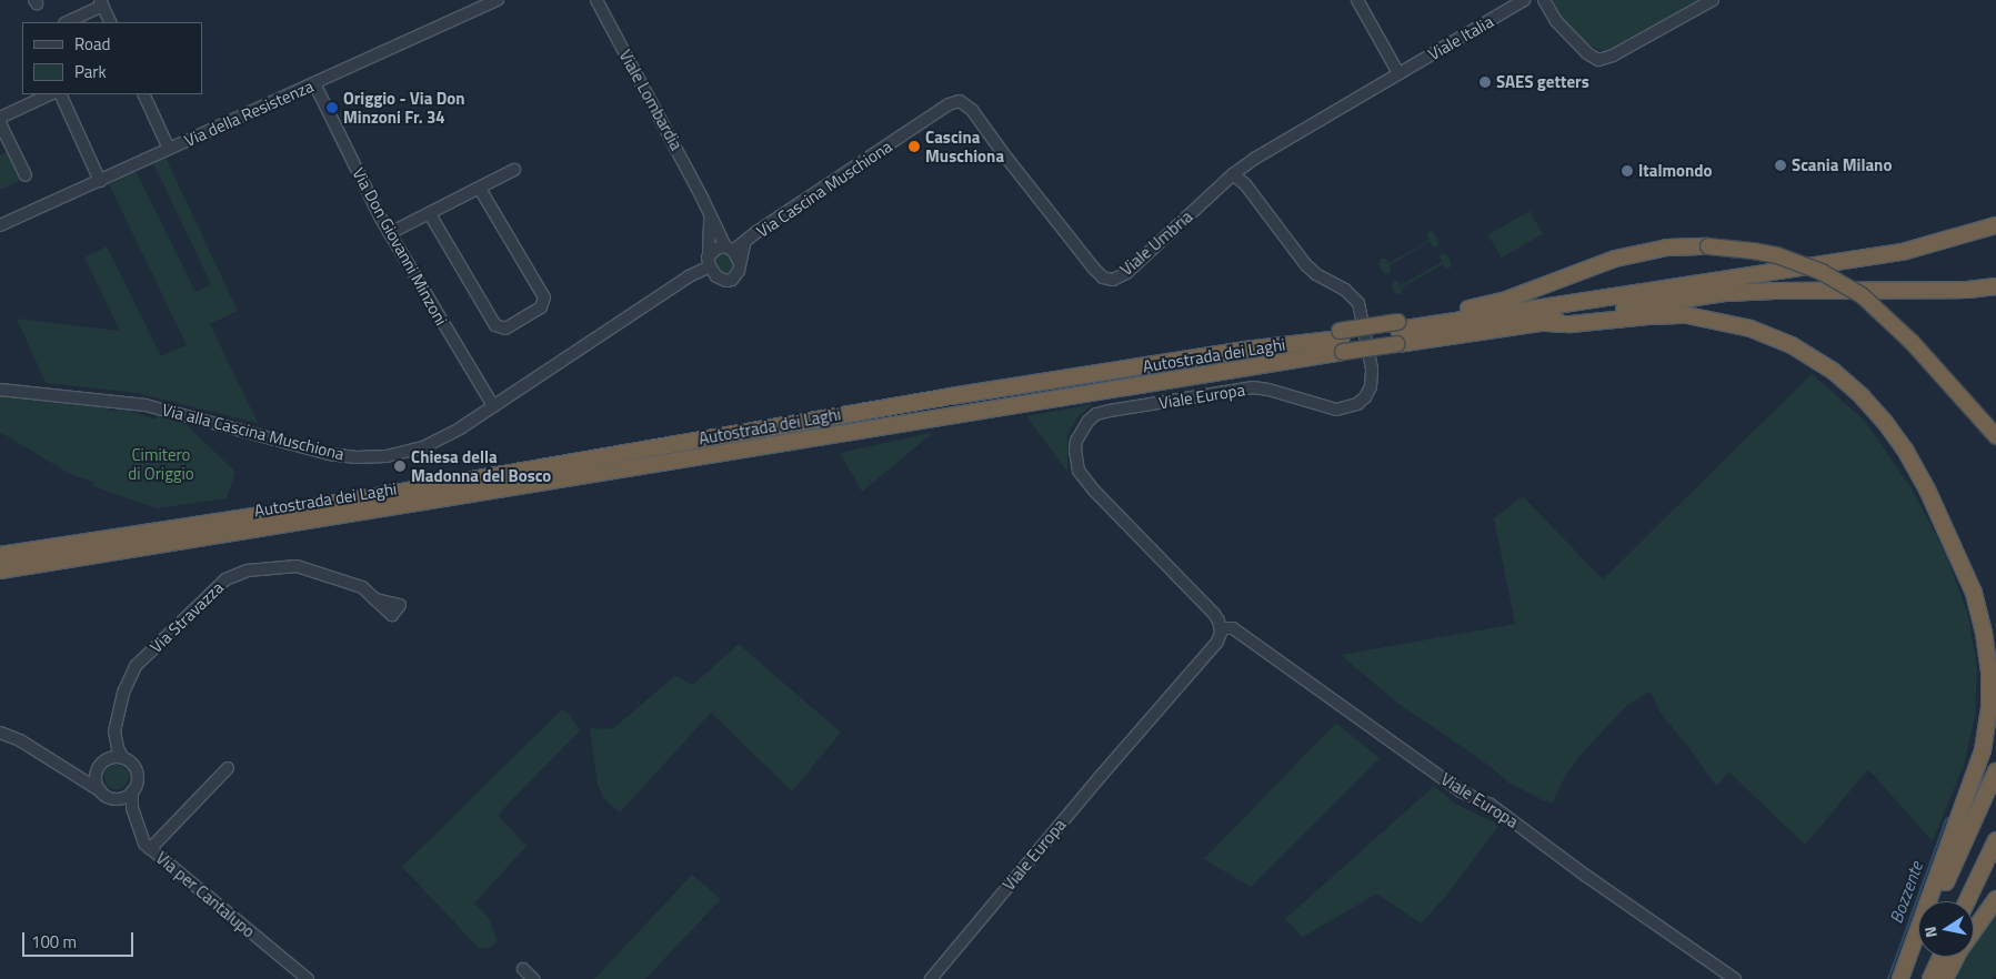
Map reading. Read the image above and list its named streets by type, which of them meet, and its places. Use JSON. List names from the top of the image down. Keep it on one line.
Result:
{"streets":{"highway":["Autostrada dei Laghi"],"street":["Viale Italia","Viale Lombardia","Via della Resistenza","Via Cascina Muschiona","Viale Umbria","Via Don Giovanni Minzoni","Viale Europa","Via alla Cascina Muschiona","Via Stravazza","Via per Cantalupo"]},"crossings":[["Viale Italia","Viale Umbria"],["Via della Resistenza","Via Don Giovanni Minzoni"],["Via Cascina Muschiona","Viale Umbria"],["Via Cascina Muschiona","Via alla Cascina Muschiona"],["Viale Umbria","Viale Europa"],["Via Don Giovanni Minzoni","Via alla Cascina Muschiona"],["Via Stravazza","Via per Cantalupo"]],"water":["Bozzente"],"parks":["Cimitero di Origgio"],"places":["SAES getters","Origgio - Via Don Minzoni Fr. 34","Cascina Muschiona","Scania Milano","Italmondo","Chiesa della Madonna del Bosco"],"legend":["Road","Park"],"scale_bar":"100 m","north":"left"}
